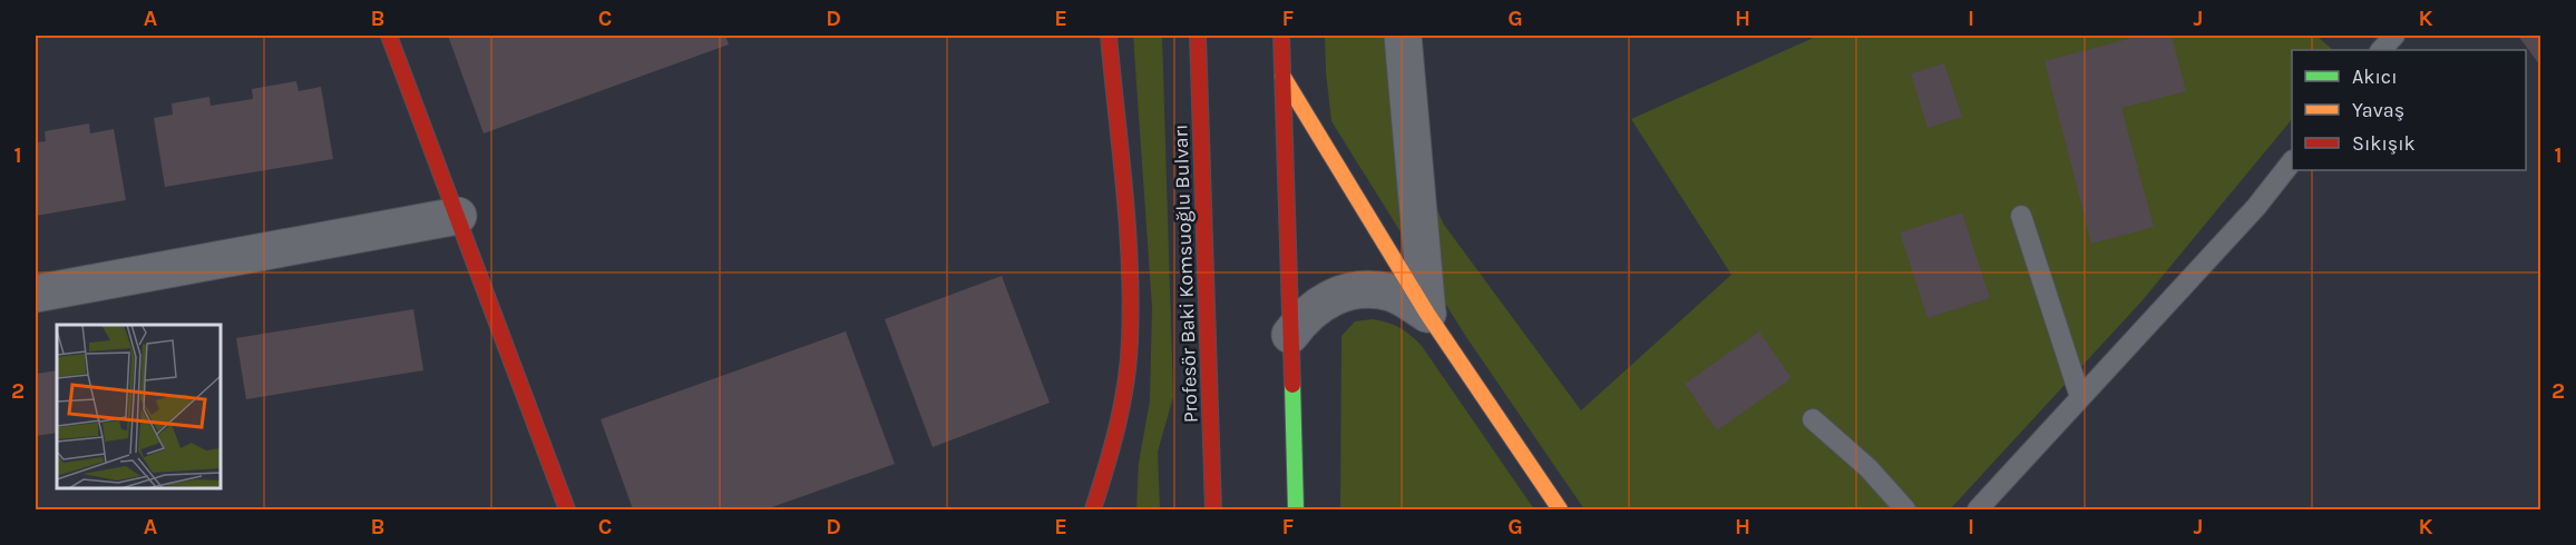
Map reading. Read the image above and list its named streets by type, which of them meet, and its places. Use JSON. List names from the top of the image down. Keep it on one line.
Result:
{"streets":{"street":["Profesör Baki Komsuoğlu Bulvarı"]},"legend":["Akıcı","Yavaş","Sıkışık"],"grid":{"columns":["A","B","C","D","E","F","G","H","I","J","K"],"rows":["1","2"]}}
